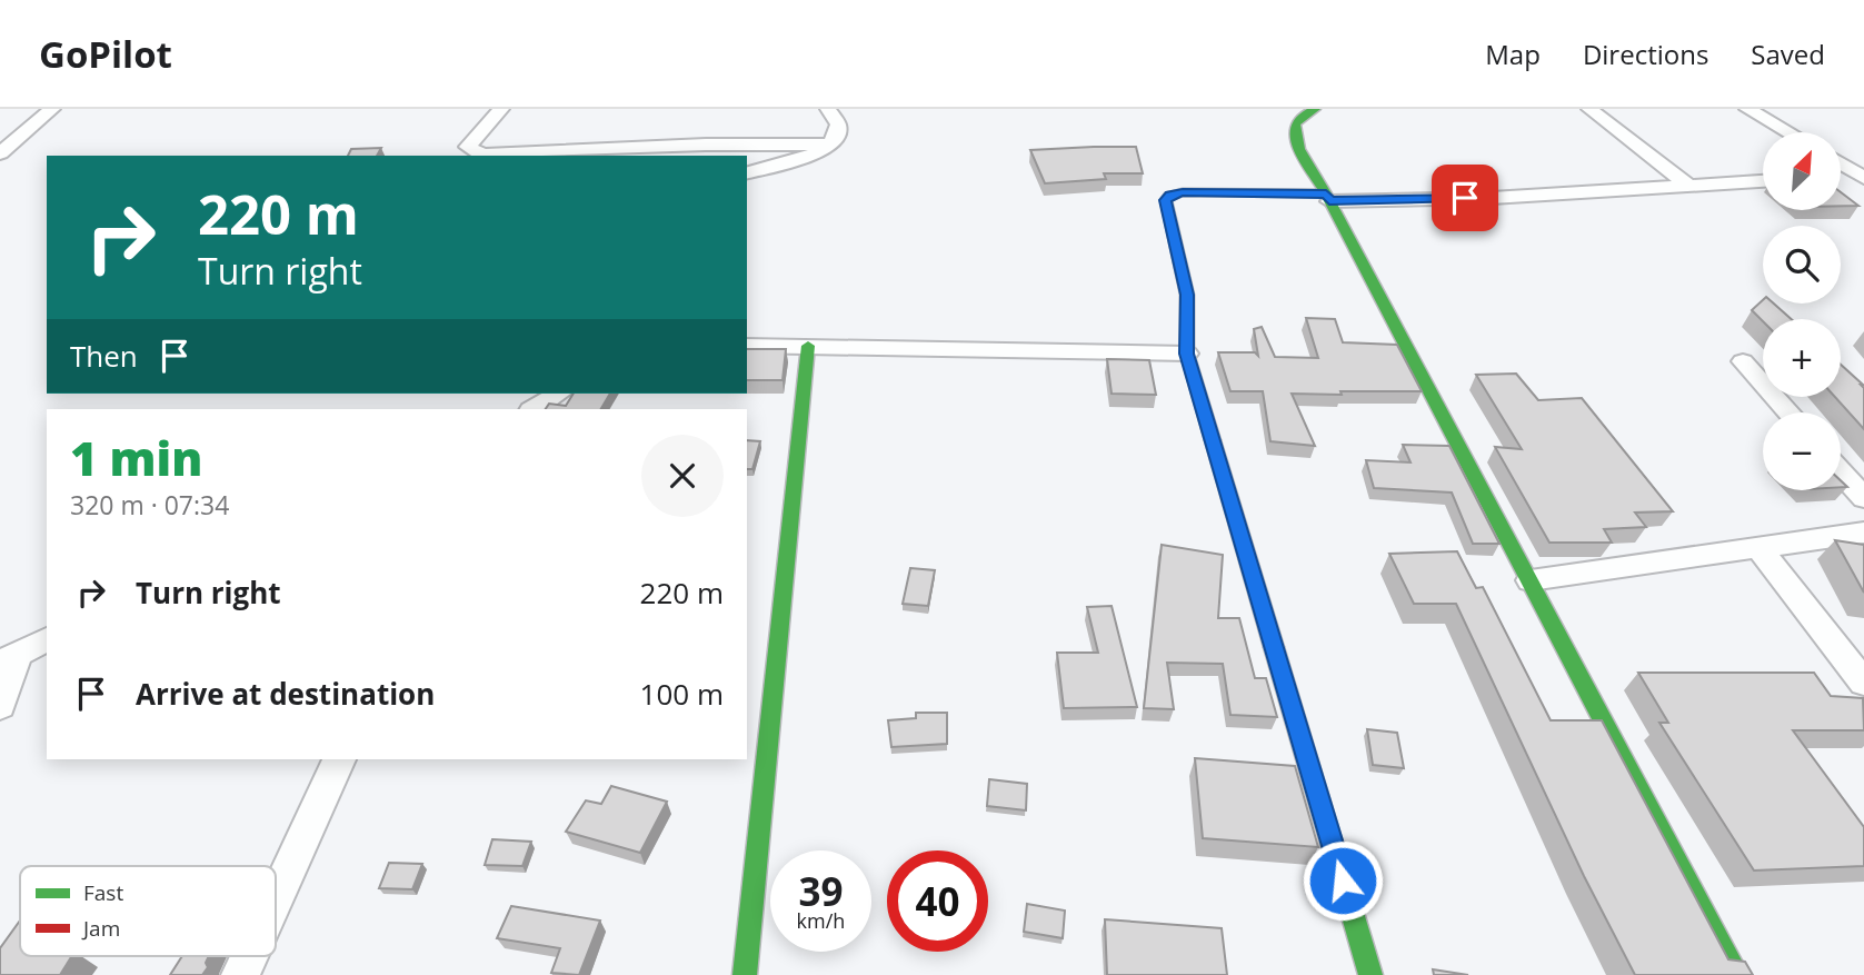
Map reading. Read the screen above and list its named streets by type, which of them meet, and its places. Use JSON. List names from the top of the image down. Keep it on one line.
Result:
{"legend":["Fast","Jam"],"north":"top right","page":{"header":"GoPilot","nav":["Map","Directions","Saved"],"map_buttons":["+","−"],"turn":["220 m","Turn right"],"then":"Then","heading":["1 min","320 m · 07:34"],"list":[{"name":"Turn right","value":"220 m"},{"name":"Arrive at destination","value":"100 m"}],"speed":"39 km/h","limit":"40"}}
